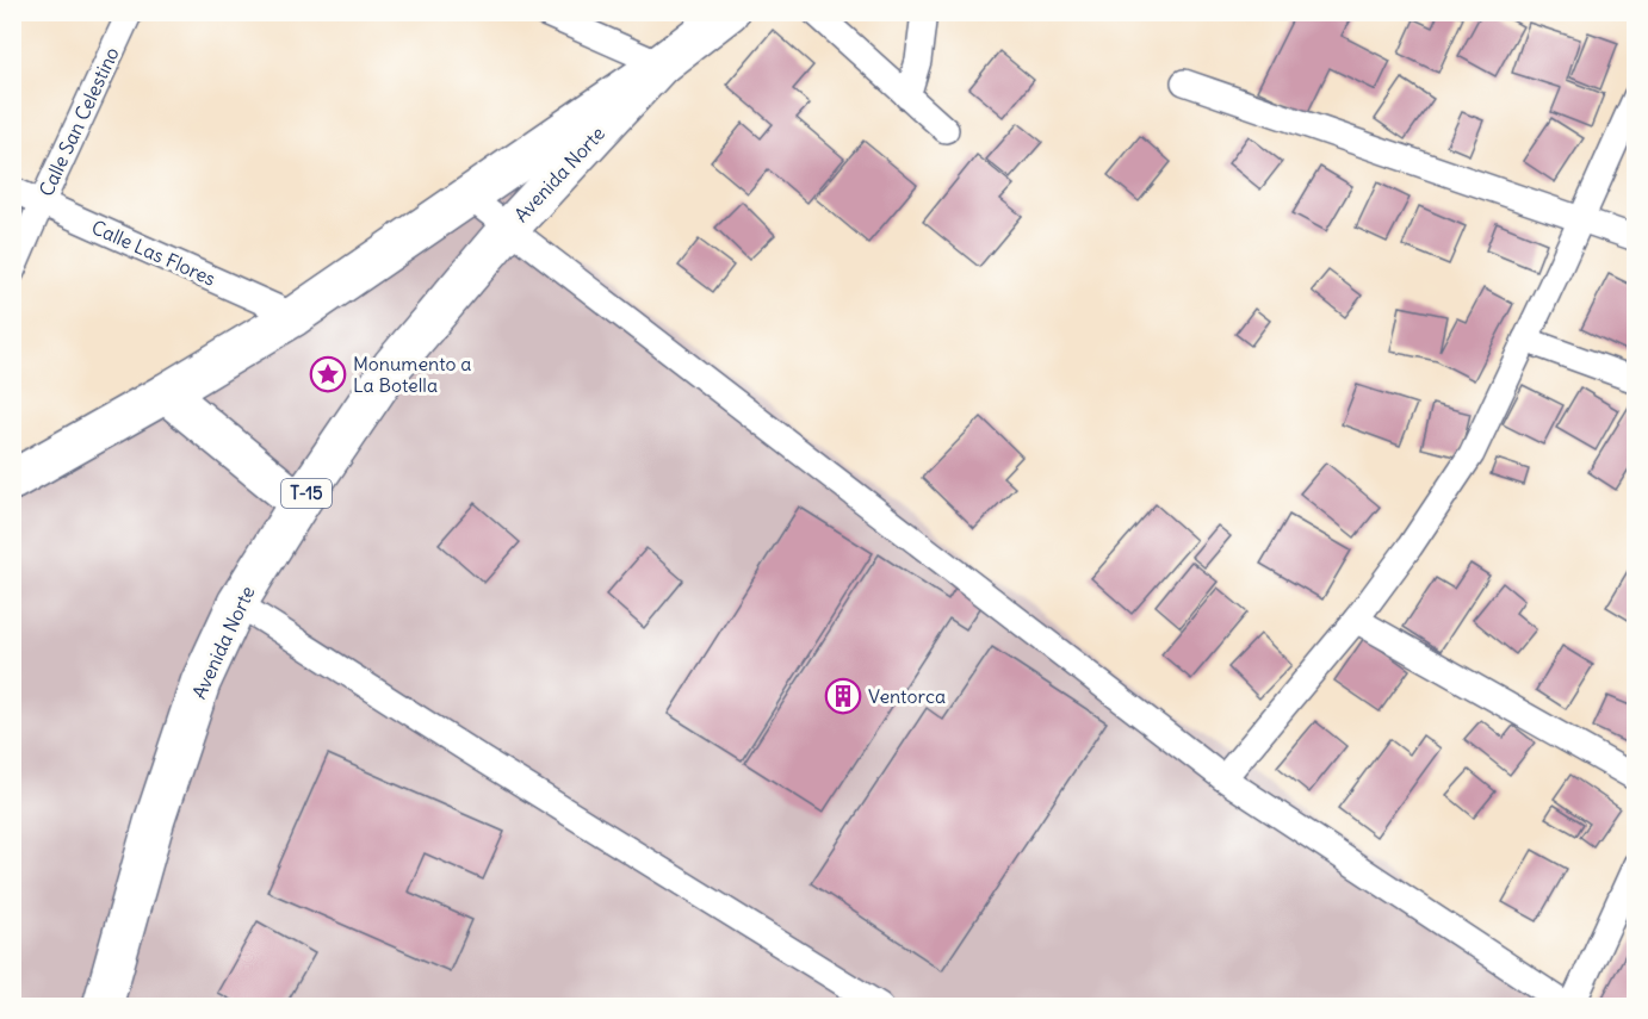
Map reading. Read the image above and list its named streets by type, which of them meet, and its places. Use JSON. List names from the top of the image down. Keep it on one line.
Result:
{"streets":{"highway":["Avenida Norte","T-15"],"street":["Calle San Celestino","Calle Las Flores"]},"crossings":[["Calle San Celestino","Calle Las Flores"],["Avenida Norte","Calle Las Flores"]],"places":{"place":["Monumento a La Botella"],"building":["Ventorca"]}}
